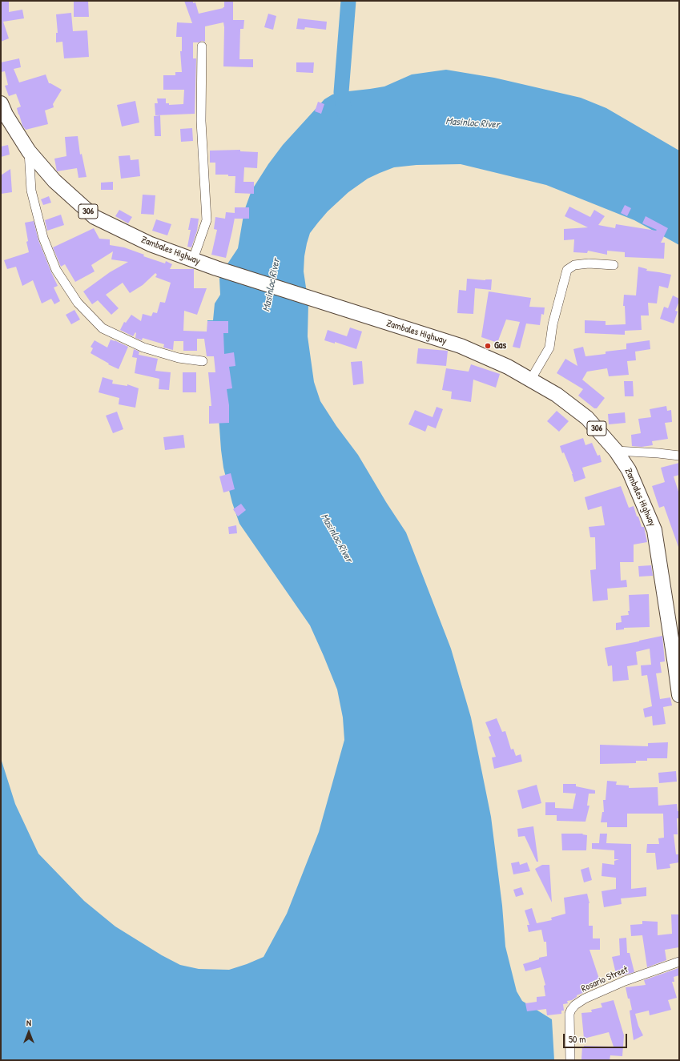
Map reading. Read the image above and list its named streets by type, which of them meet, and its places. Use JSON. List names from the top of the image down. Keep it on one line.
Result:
{"streets":{"main road":["306","Zambales Highway"],"street":["Rosario Street"]},"water":["Masinloc River"],"places":["Gas"],"scale_bar":"50 m","north":"top"}
